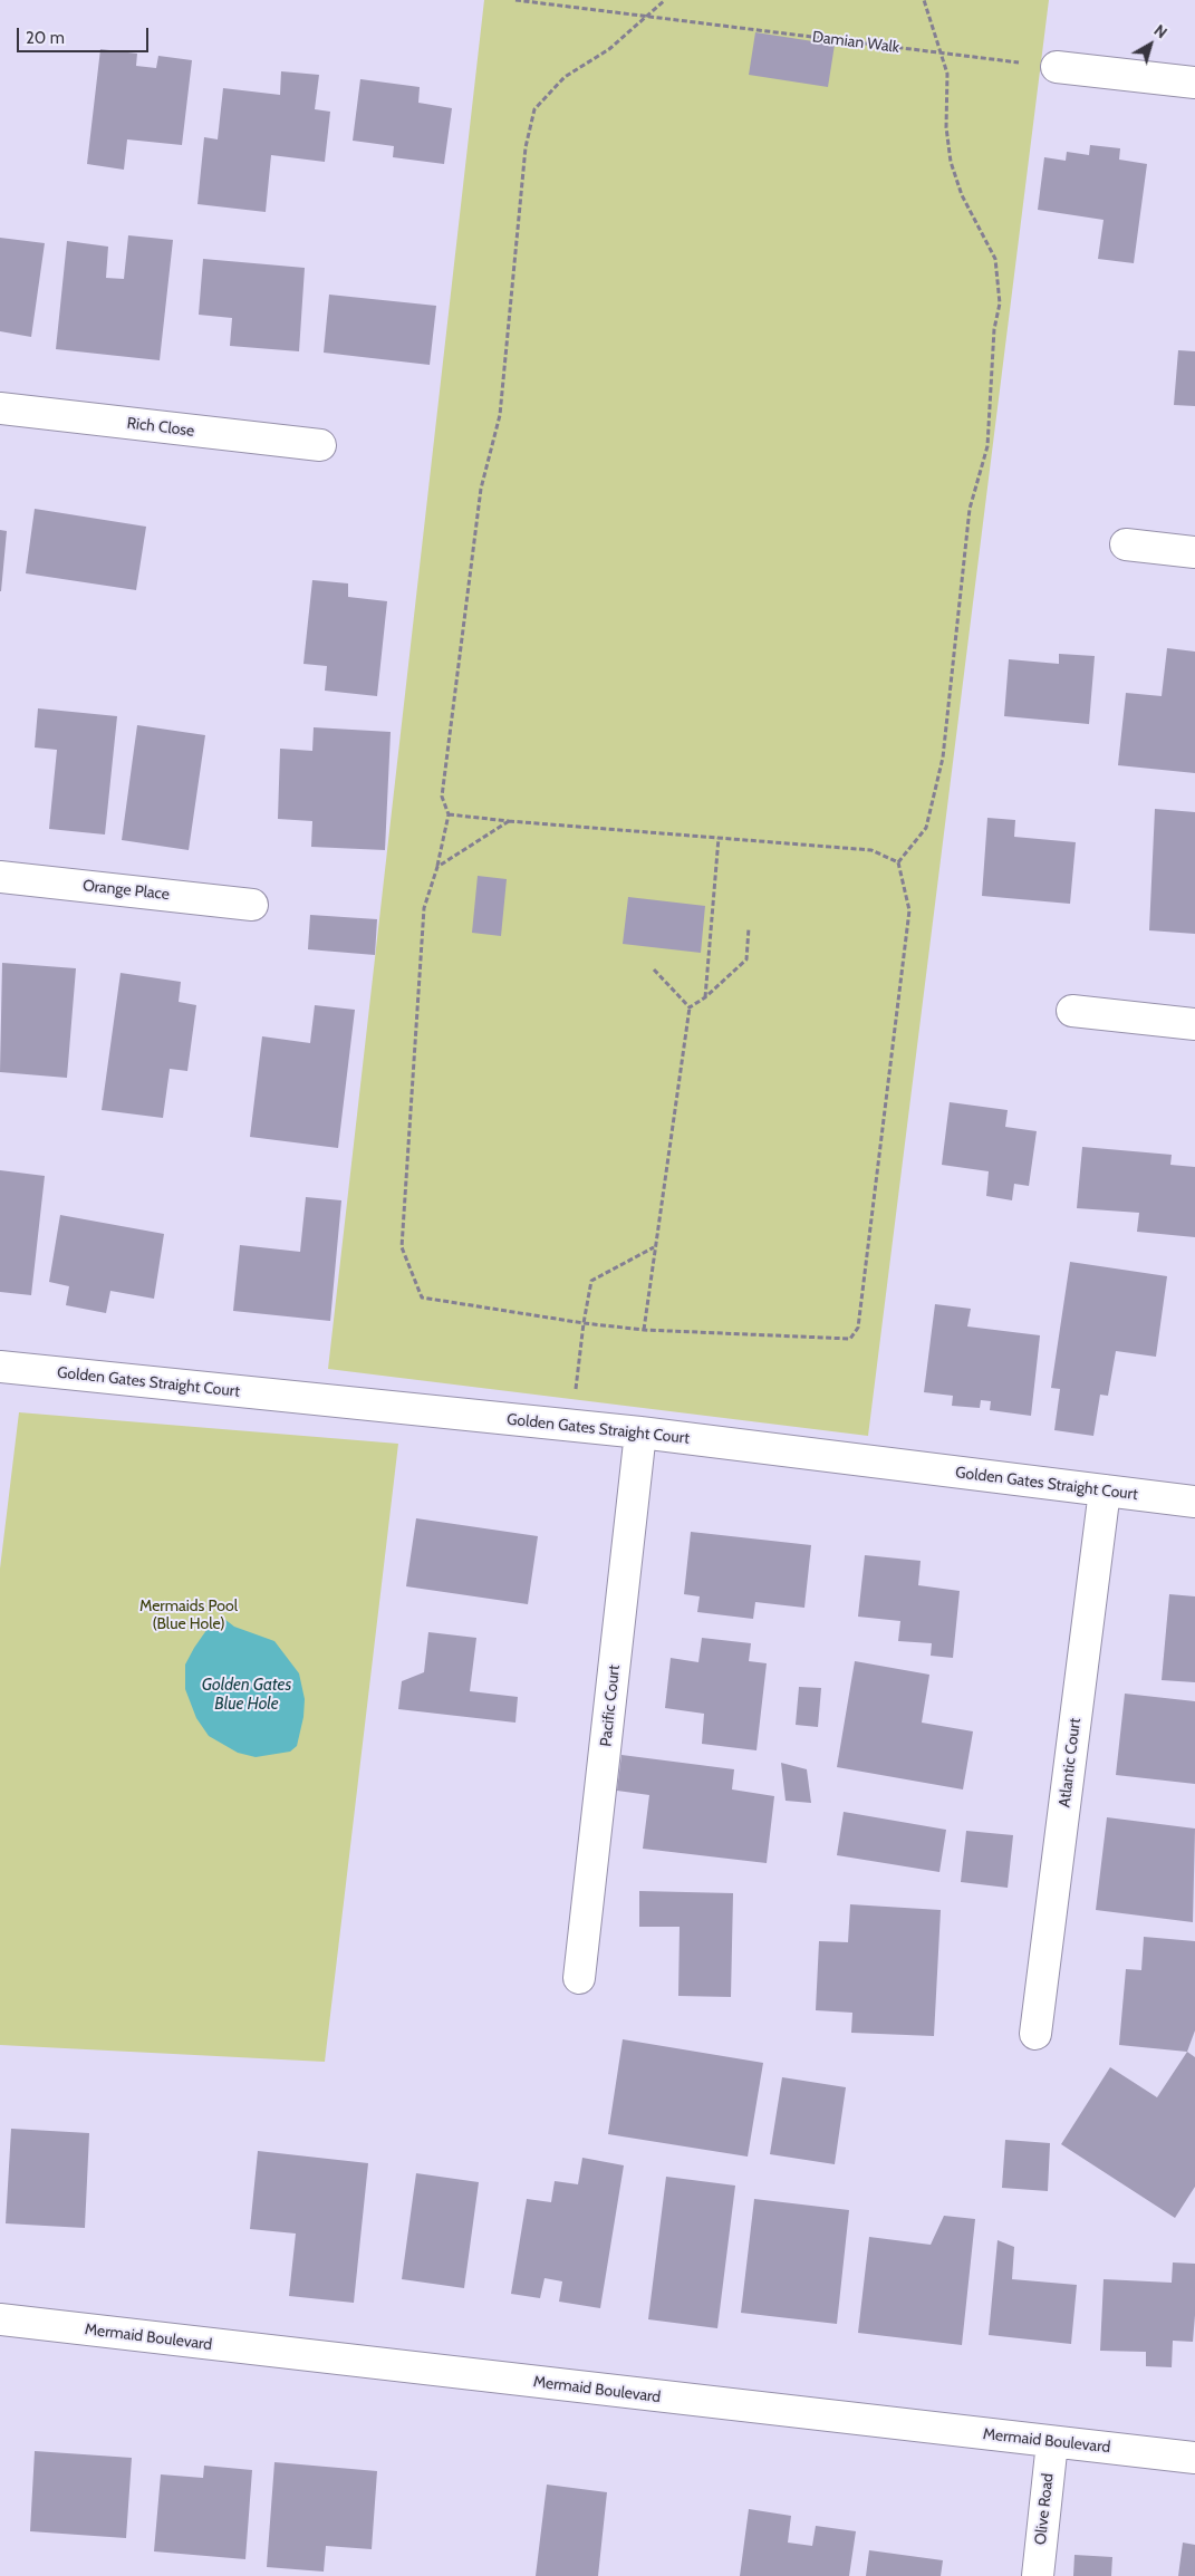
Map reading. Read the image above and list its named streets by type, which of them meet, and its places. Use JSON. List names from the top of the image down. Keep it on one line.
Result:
{"streets":{"street":["Rich Close","Orange Place","Golden Gates Straight Court","Pacific Court","Atlantic Court","Mermaid Boulevard","Olive Road"],"path":["Damian Walk"]},"crossings":[["Golden Gates Straight Court","Pacific Court"],["Golden Gates Straight Court","Atlantic Court"],["Mermaid Boulevard","Olive Road"]],"water":["Golden Gates Blue Hole"],"parks":["Mermaids Pool (Blue Hole)"],"scale_bar":"20 m","north":"top right"}
